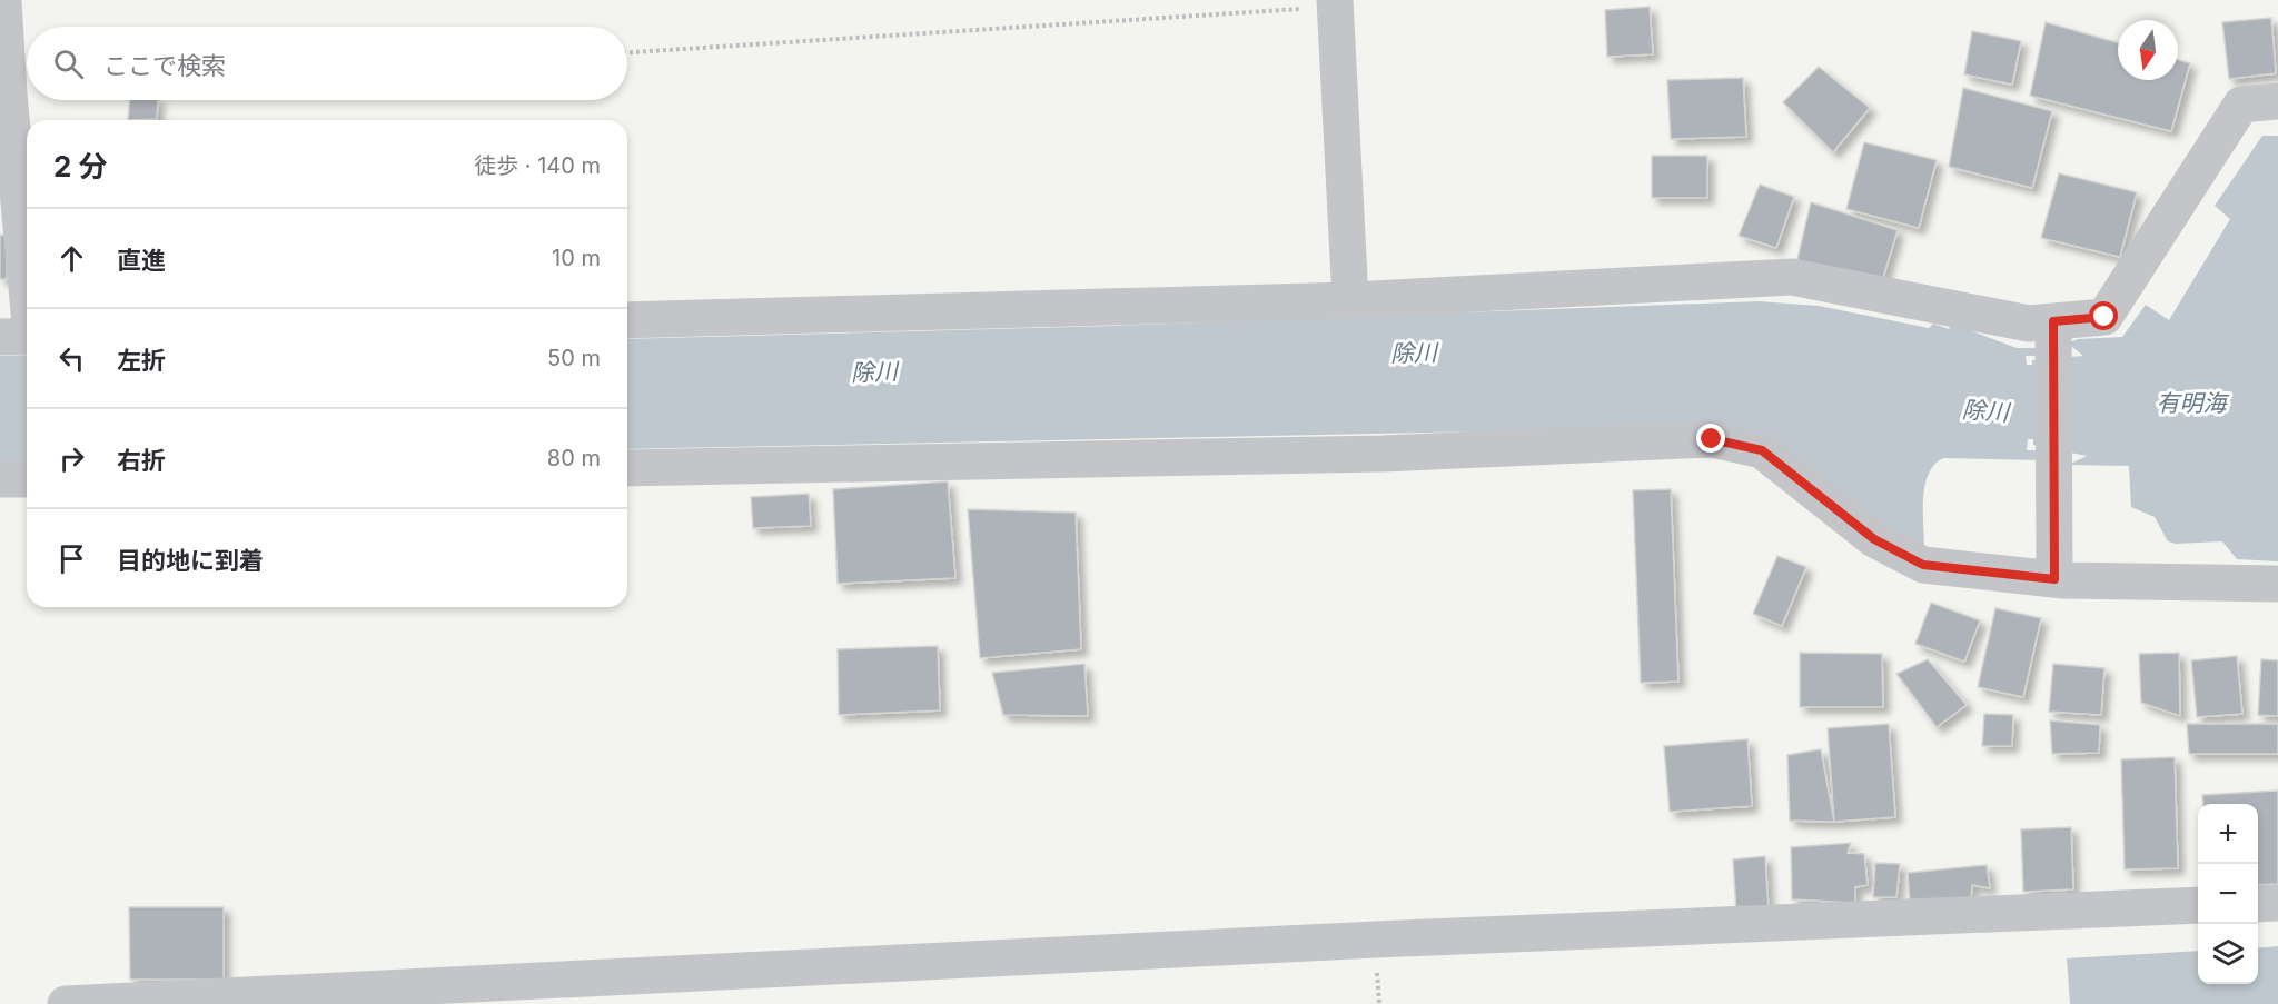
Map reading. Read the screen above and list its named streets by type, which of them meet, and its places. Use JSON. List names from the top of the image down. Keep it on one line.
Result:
{"water":["除川","有明海"],"north":"bottom","page":{"search":"ここで検索","heading":["2 分","徒歩 · 140 m"],"list":[["直進","10 m"],["左折","50 m"],["右折","80 m"],"目的地に到着"],"map_buttons":["+","−"]}}
